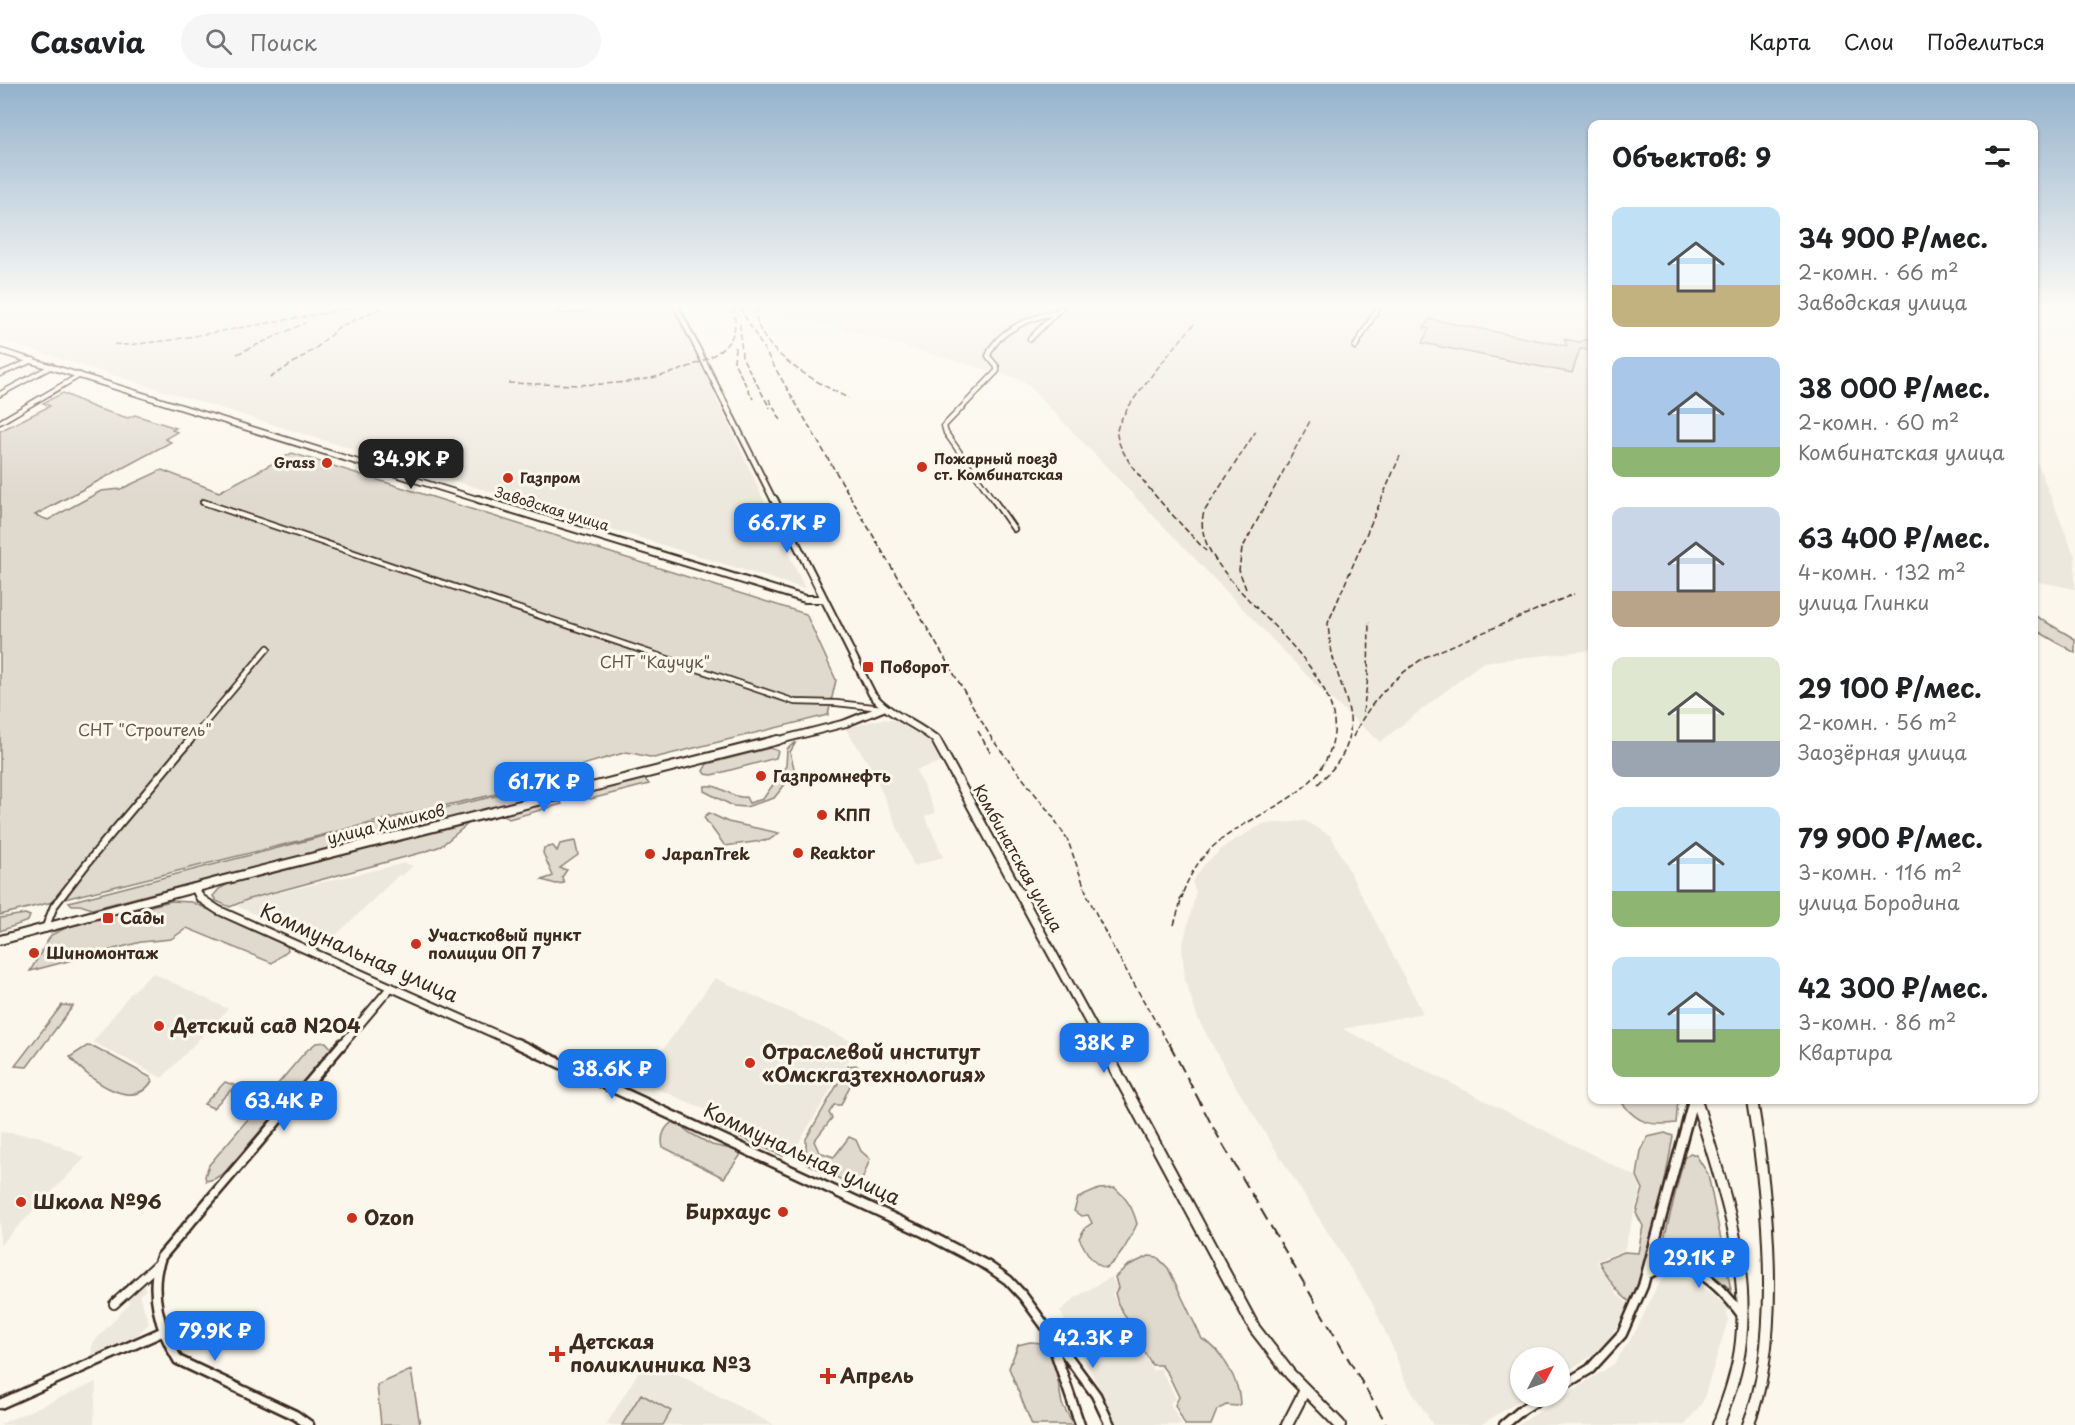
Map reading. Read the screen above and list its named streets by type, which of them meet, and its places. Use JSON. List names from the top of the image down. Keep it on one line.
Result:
{"streets":{"main road":["Заводская улица","улица Химиков","Комбинатская улица"],"street":["Коммунальная улица"]},"crossings":[["Заводская улица","Комбинатская улица"],["улица Химиков","Комбинатская улица"],["улица Химиков","Коммунальная улица"]],"parks":["СНТ \"Каучук\"","СНТ \"Строитель\""],"places":{"other":["Grass","Пожарный поезд ст. Комбинатская","Газпром","Газпромнефть","КПП","Reaktor","JapanTrek","Участковый пункт полиции ОП 7","Шиномонтаж","Детский сад N204","Отраслевой институт «Омскгазтехнология»","Школа №96","Бирхаус","Ozon"],"transit":["Поворот","Сады"],"health":["Детская поликлиника №3","Апрель"]},"north":"top right","page":{"header":"Casavia","search":"Поиск","nav":["Карта","Слои","Поделиться"],"heading":"Объектов: 9","list":[{"name":"34 900 ₽/мес.","note":"2-комн. · 66 m² · Заводская улица"},{"name":"38 000 ₽/мес.","note":"2-комн. · 60 m² · Комбинатская улица"},{"name":"63 400 ₽/мес.","note":"4-комн. · 132 m² · улица Глинки"},{"name":"29 100 ₽/мес.","note":"2-комн. · 56 m² · Заозёрная улица"},{"name":"79 900 ₽/мес.","note":"3-комн. · 116 m² · улица Бородина"},{"name":"42 300 ₽/мес.","note":"3-комн. · 86 m² · Квартира"}],"price":["34.9K ₽","66.7K ₽","61.7K ₽","38K ₽","38.6K ₽","63.4K ₽","29.1K ₽","79.9K ₽","42.3K ₽"]}}
